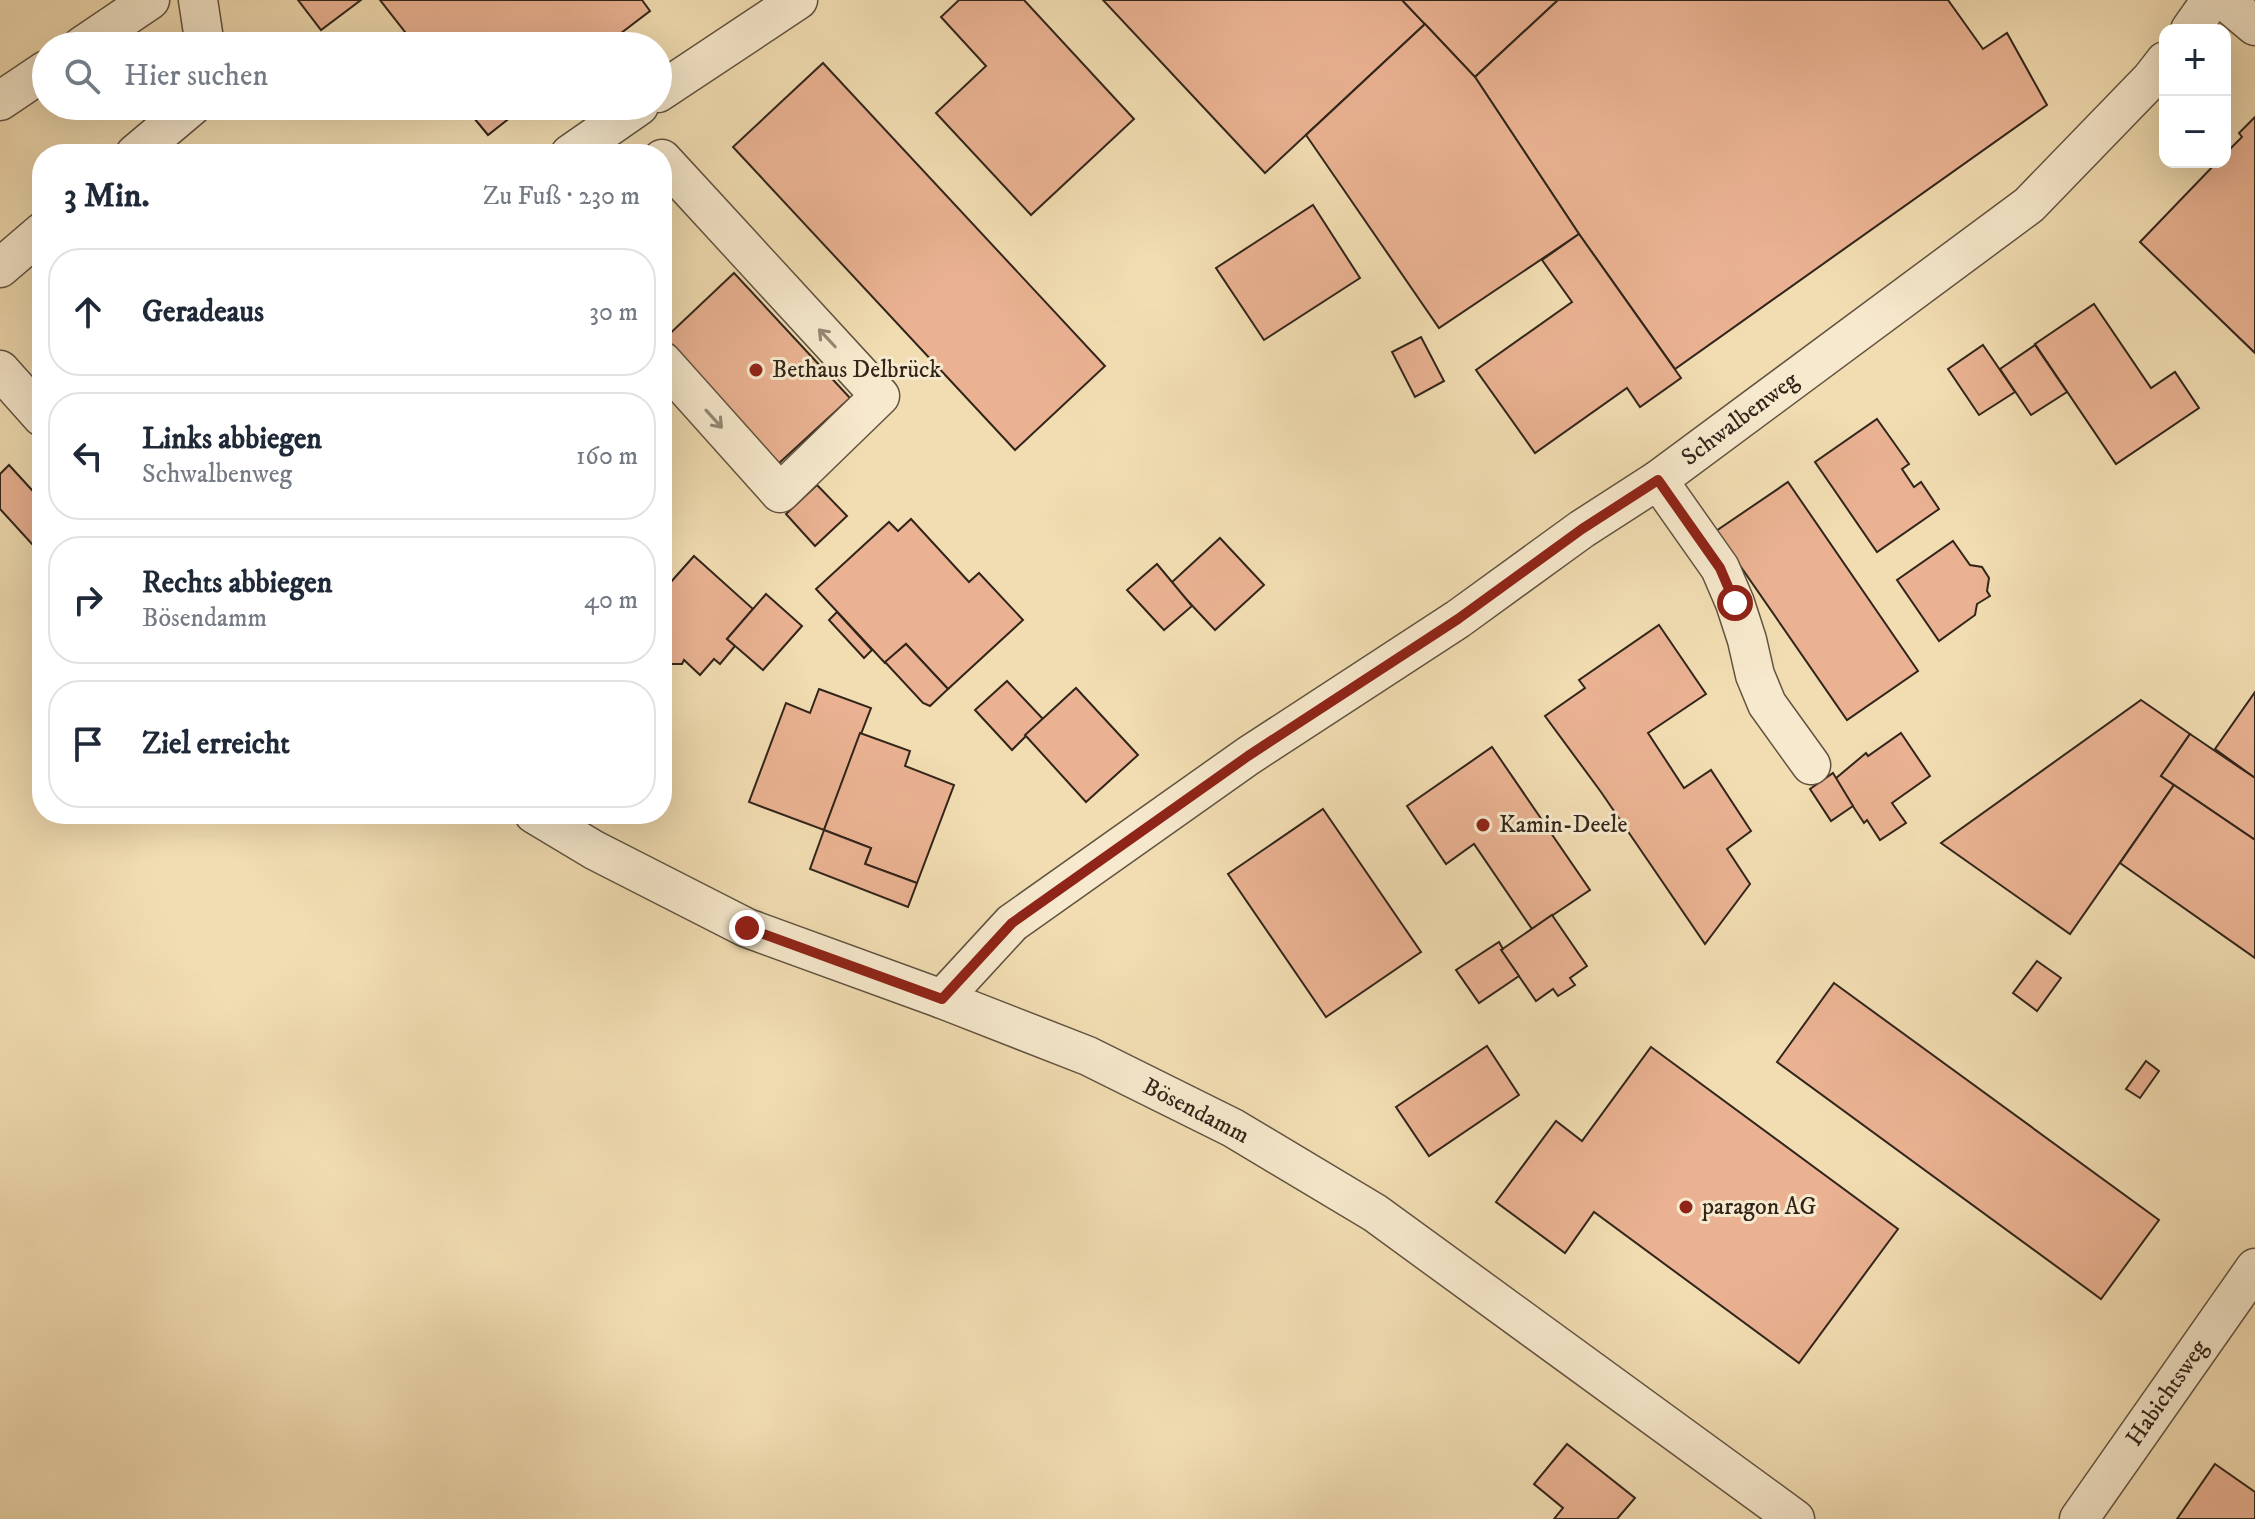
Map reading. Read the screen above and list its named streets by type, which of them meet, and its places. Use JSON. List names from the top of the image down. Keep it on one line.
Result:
{"streets":{"street":["Schwalbenweg","Bösendamm","Habichtsweg"]},"crossings":[["Schwalbenweg","Bösendamm"]],"places":["Bethaus Delbrück","Kamin-Deele","paragon AG"],"page":{"map_buttons":["+","−"],"search":"Hier suchen","heading":["3 Min.","Zu Fuß · 230 m"],"list":[["Geradeaus","30 m"],["Links abbiegen","Schwalbenweg","160 m"],["Rechts abbiegen","Bösendamm","40 m"],"Ziel erreicht"]}}
